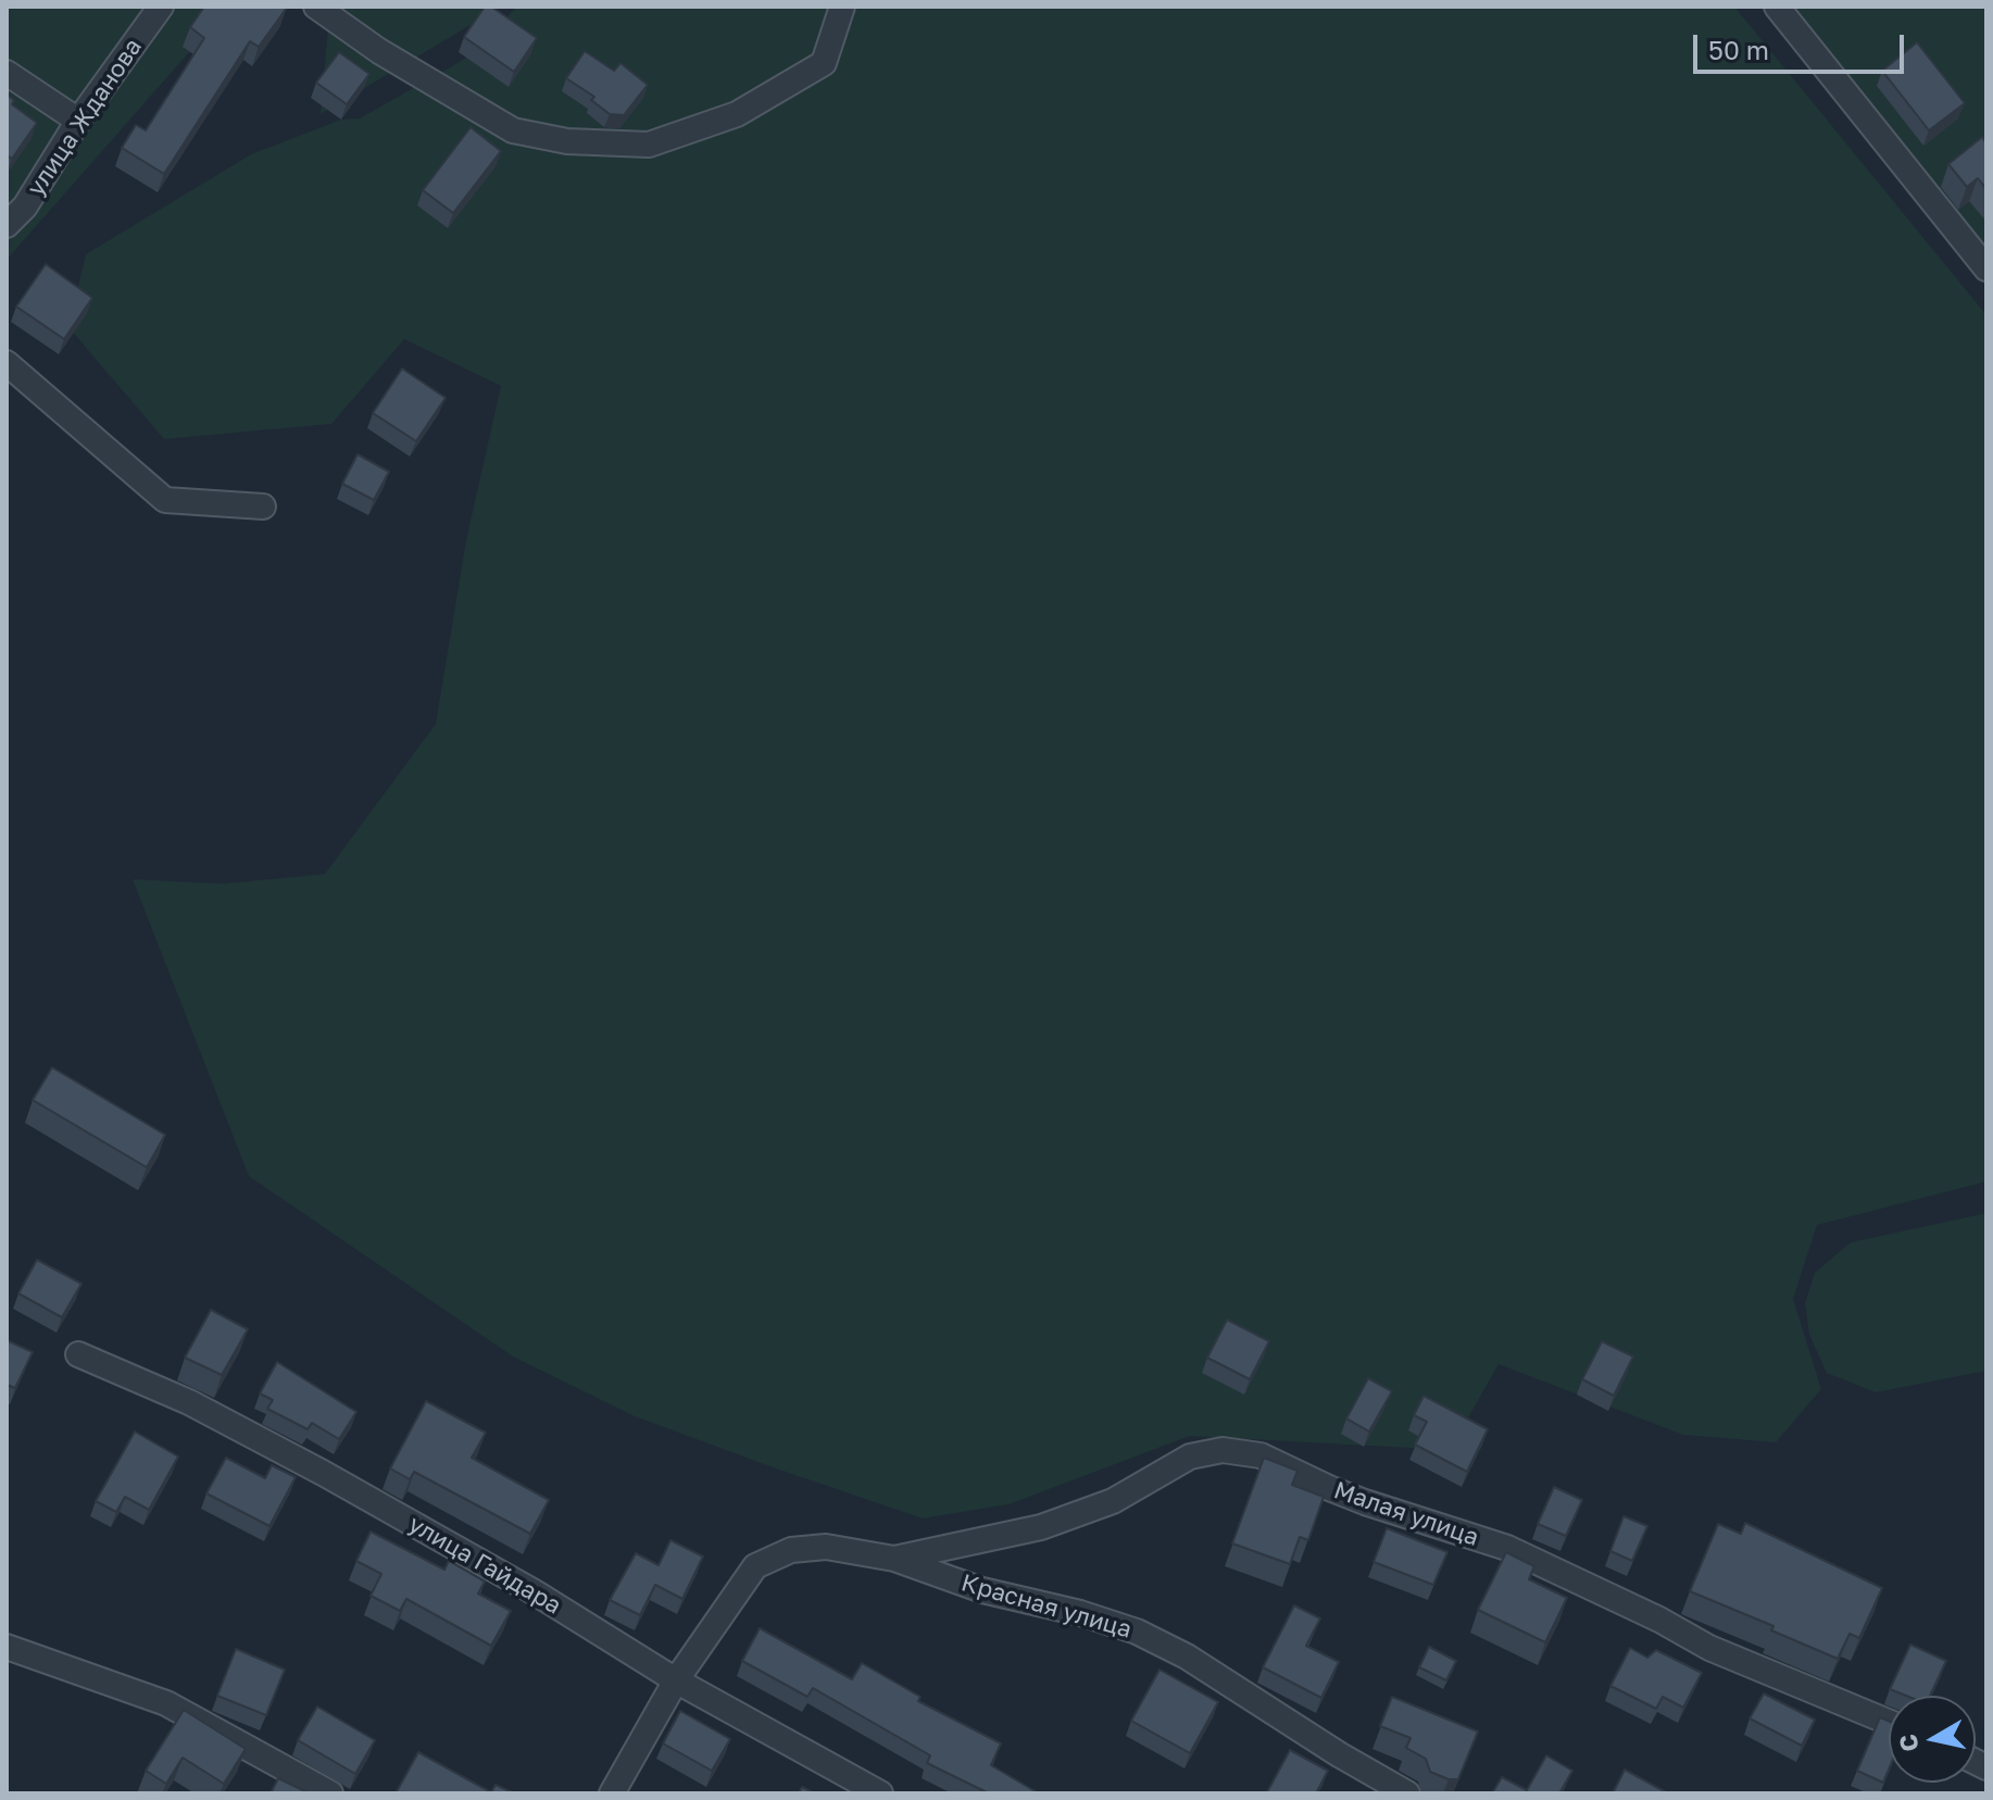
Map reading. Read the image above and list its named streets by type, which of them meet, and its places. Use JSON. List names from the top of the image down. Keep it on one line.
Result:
{"streets":{"street":["улица Жданова","Малая улица","улица Гайдара","Красная улица"]},"crossings":[["Малая улица","Красная улица"],["улица Гайдара","Красная улица"]],"scale_bar":"50 m","north":"left"}
